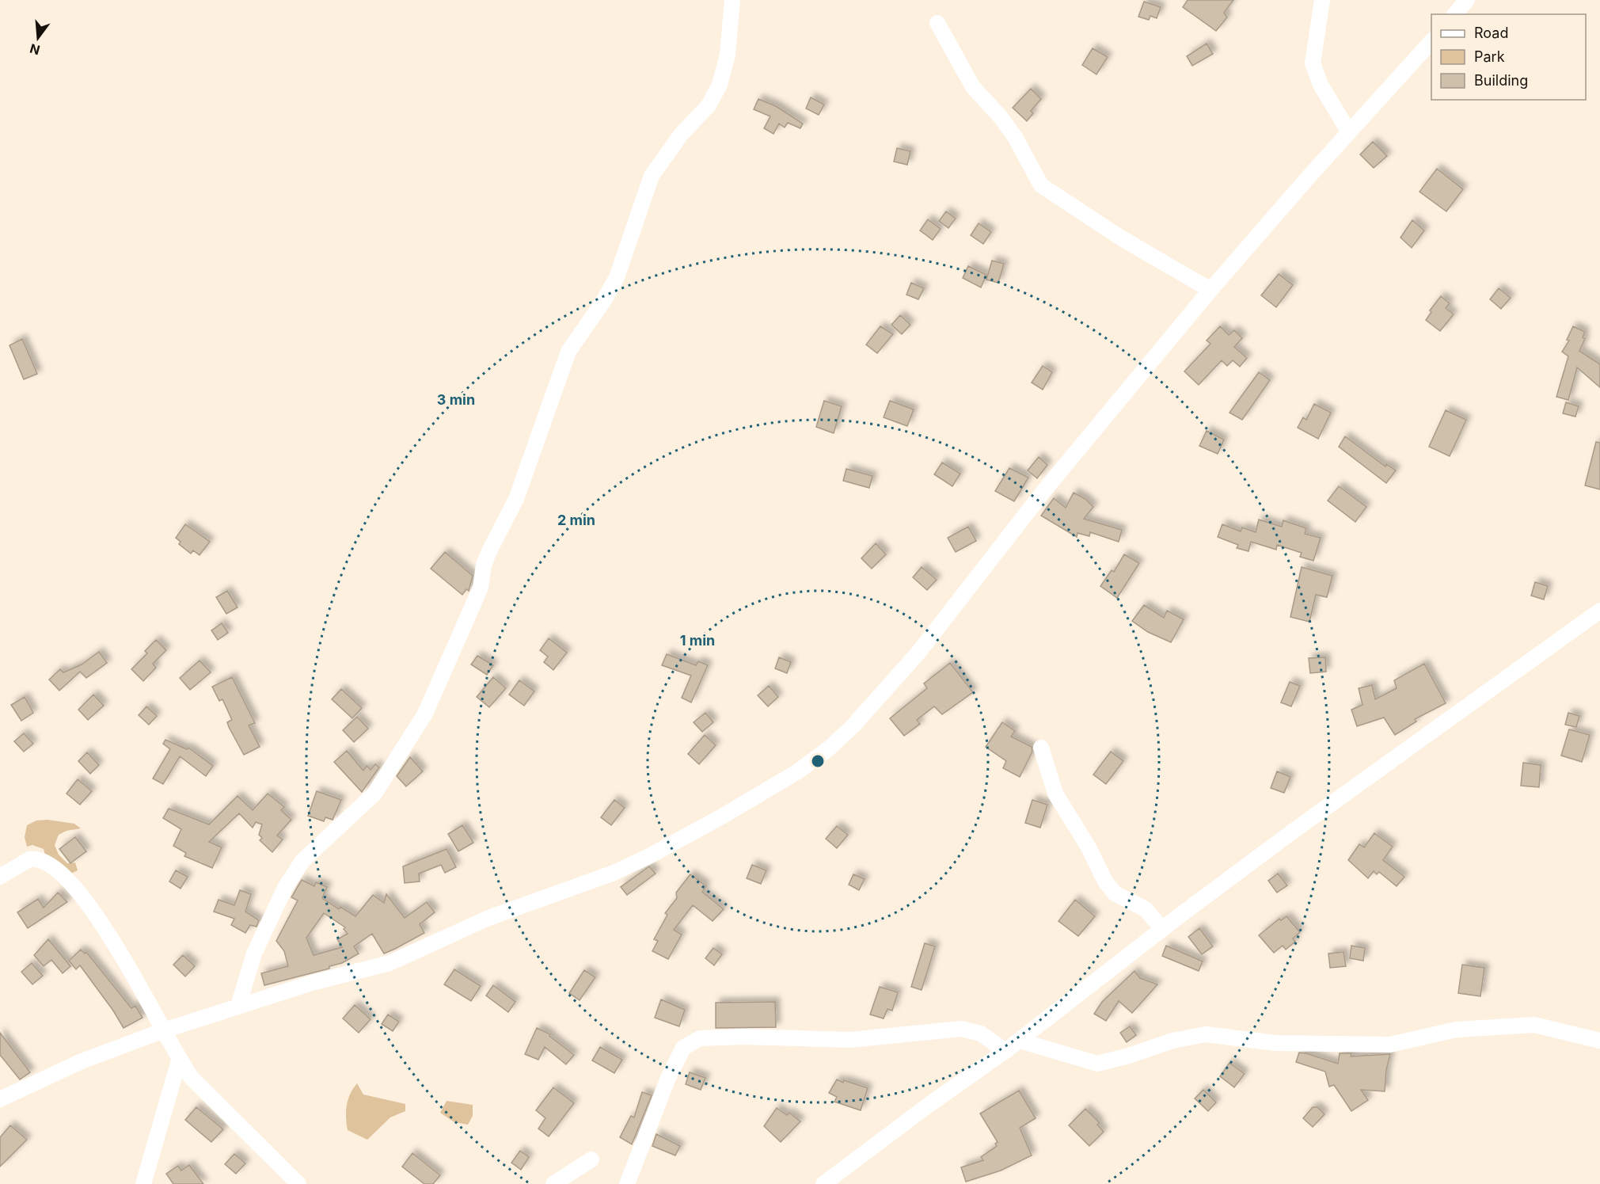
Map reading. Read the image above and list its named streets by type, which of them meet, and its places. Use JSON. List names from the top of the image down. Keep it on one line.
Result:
{"legend":["Road","Park","Building"],"north":"bottom","rings":["3 min","2 min","1 min"]}
